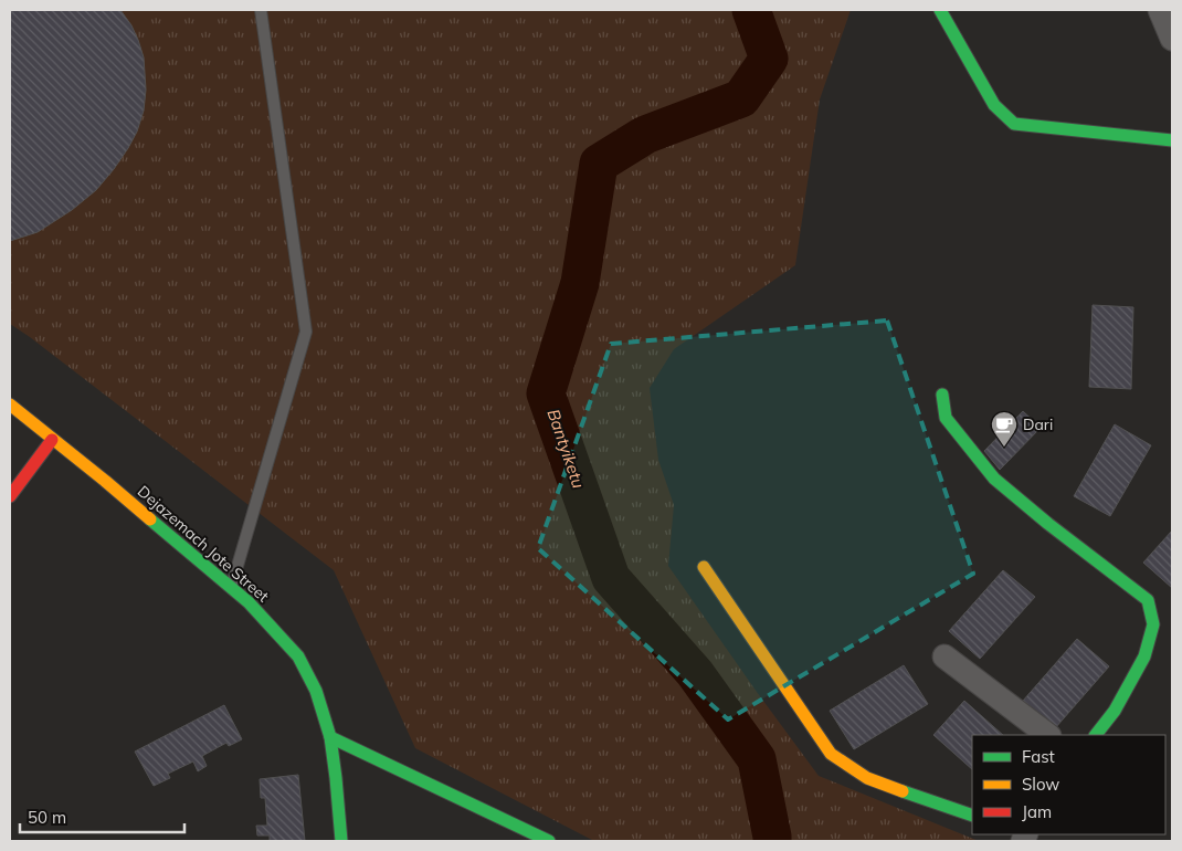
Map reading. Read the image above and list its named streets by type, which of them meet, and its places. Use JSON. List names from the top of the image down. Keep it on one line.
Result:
{"streets":{"street":["Dejazemach Jote Street"]},"water":["Bantyiketu"],"places":{"cafe":["Dari"]},"legend":["Fast","Slow","Jam"],"scale_bar":"50 m"}
